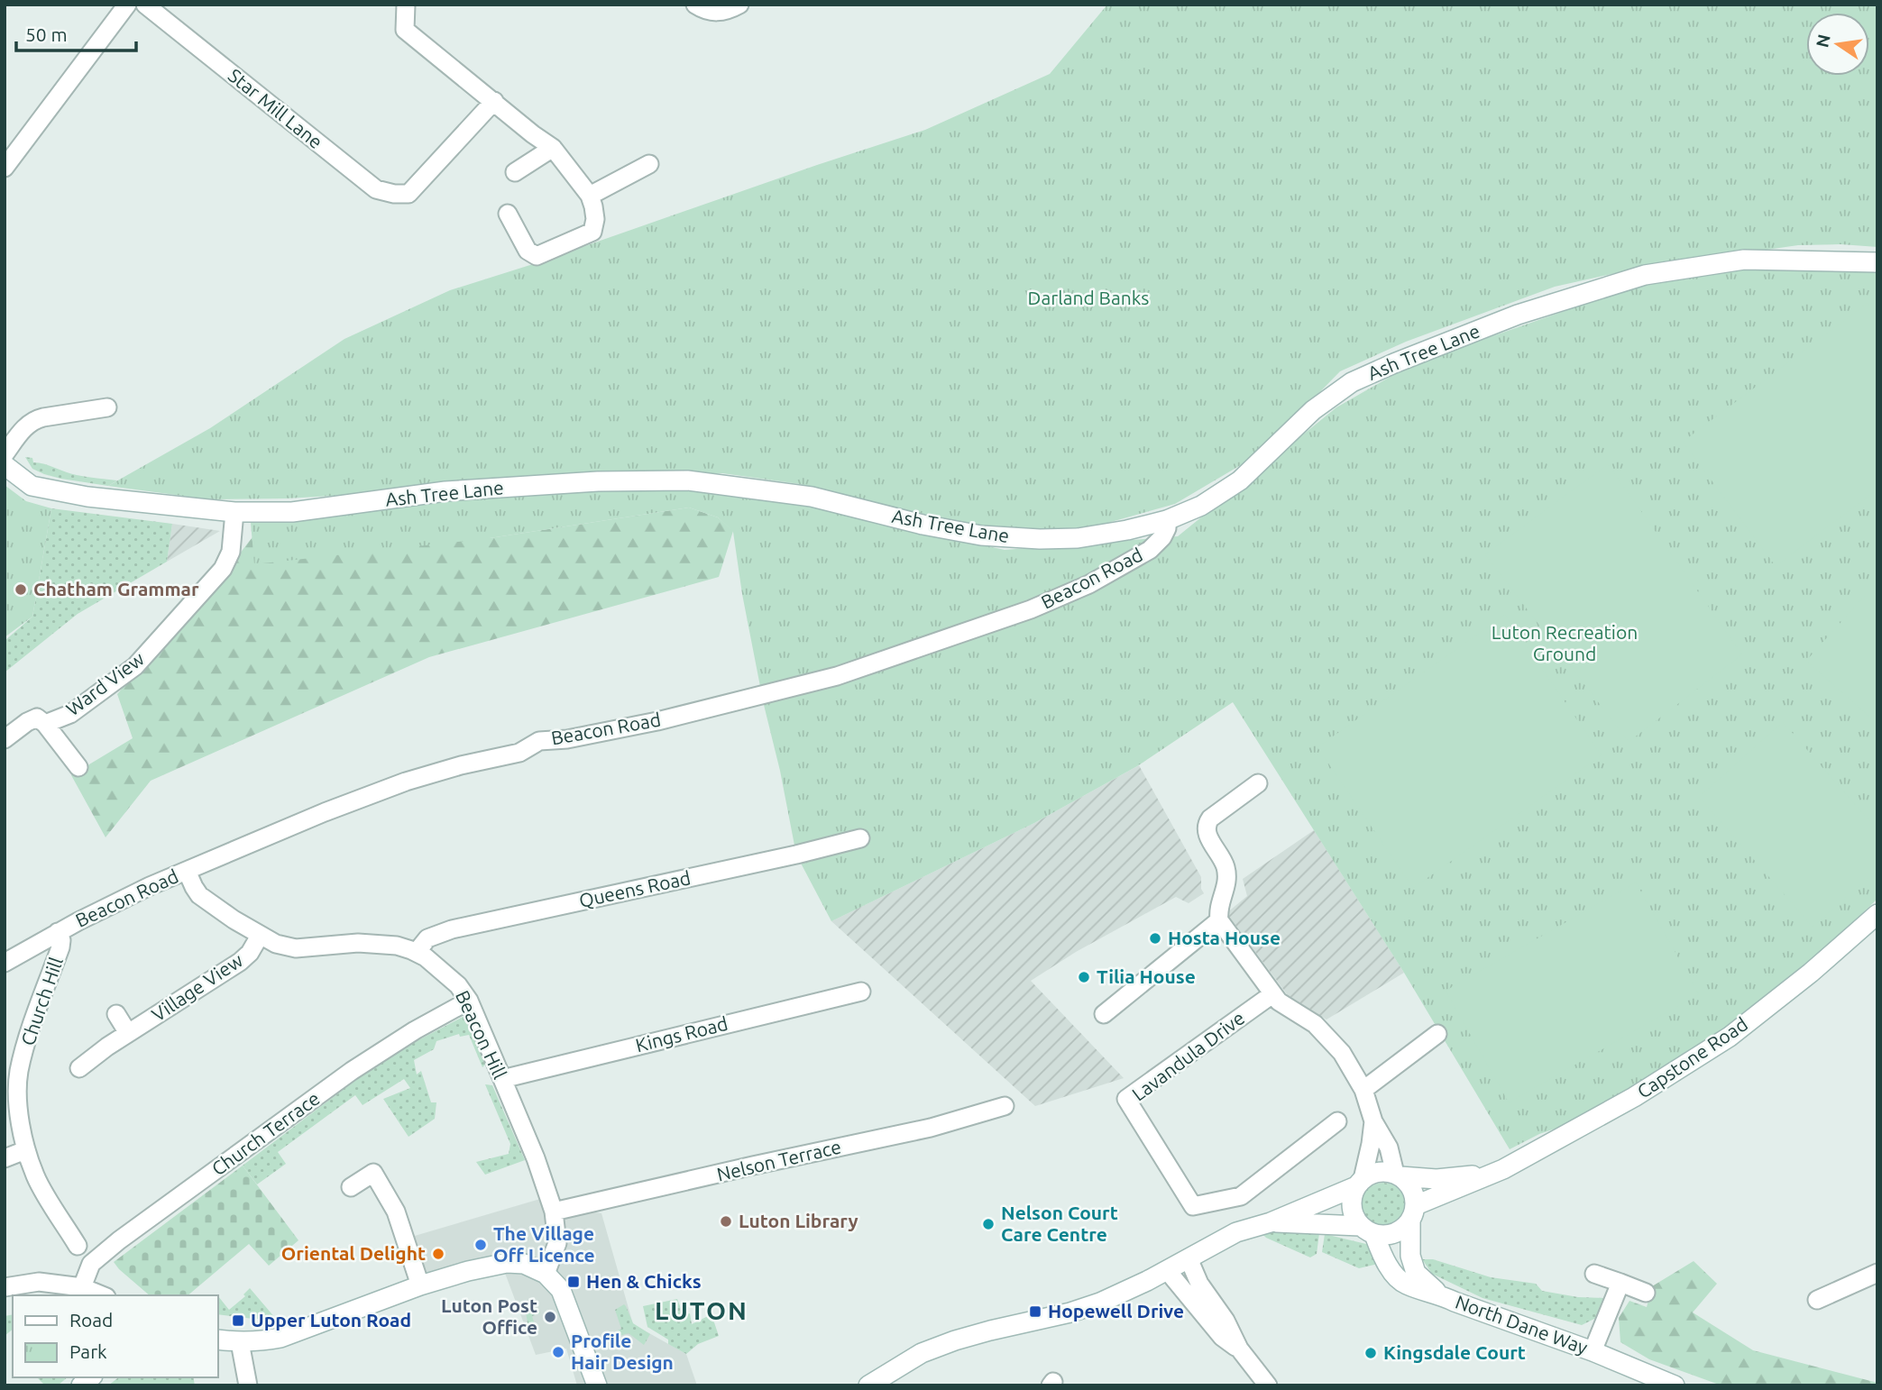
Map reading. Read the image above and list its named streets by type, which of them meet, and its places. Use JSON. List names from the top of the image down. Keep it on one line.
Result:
{"streets":{"street":["Star Mill Lane","Ash Tree Lane","Beacon Road","Ward View","Queens Road","Village View","Church Hill","Beacon Hill","Kings Road","Lavandula Drive","Capstone Road","Church Terrace","Nelson Terrace","North Dane Way"]},"crossings":[["Ash Tree Lane","Beacon Road"],["Ash Tree Lane","Ward View"],["Beacon Road","Church Hill"],["Beacon Road","Beacon Hill"],["Queens Road","Beacon Hill"],["Village View","Beacon Hill"],["Beacon Hill","Kings Road"],["Beacon Hill","Church Terrace"],["Beacon Hill","Nelson Terrace"],["Capstone Road","North Dane Way"]],"districts":["LUTON"],"parks":["Darland Banks","Luton Recreation Ground"],"places":{"other":["Chatham Grammar","Hosta House","Tilia House","Luton Library","Nelson Court Care Centre","The Village Off Licence","Oriental Delight","Luton Post Office","Profile Hair Design","Kingsdale Court"],"transit":["Hen & Chicks","Hopewell Drive","Upper Luton Road"]},"legend":["Road","Park"],"scale_bar":"50 m","north":"left"}
